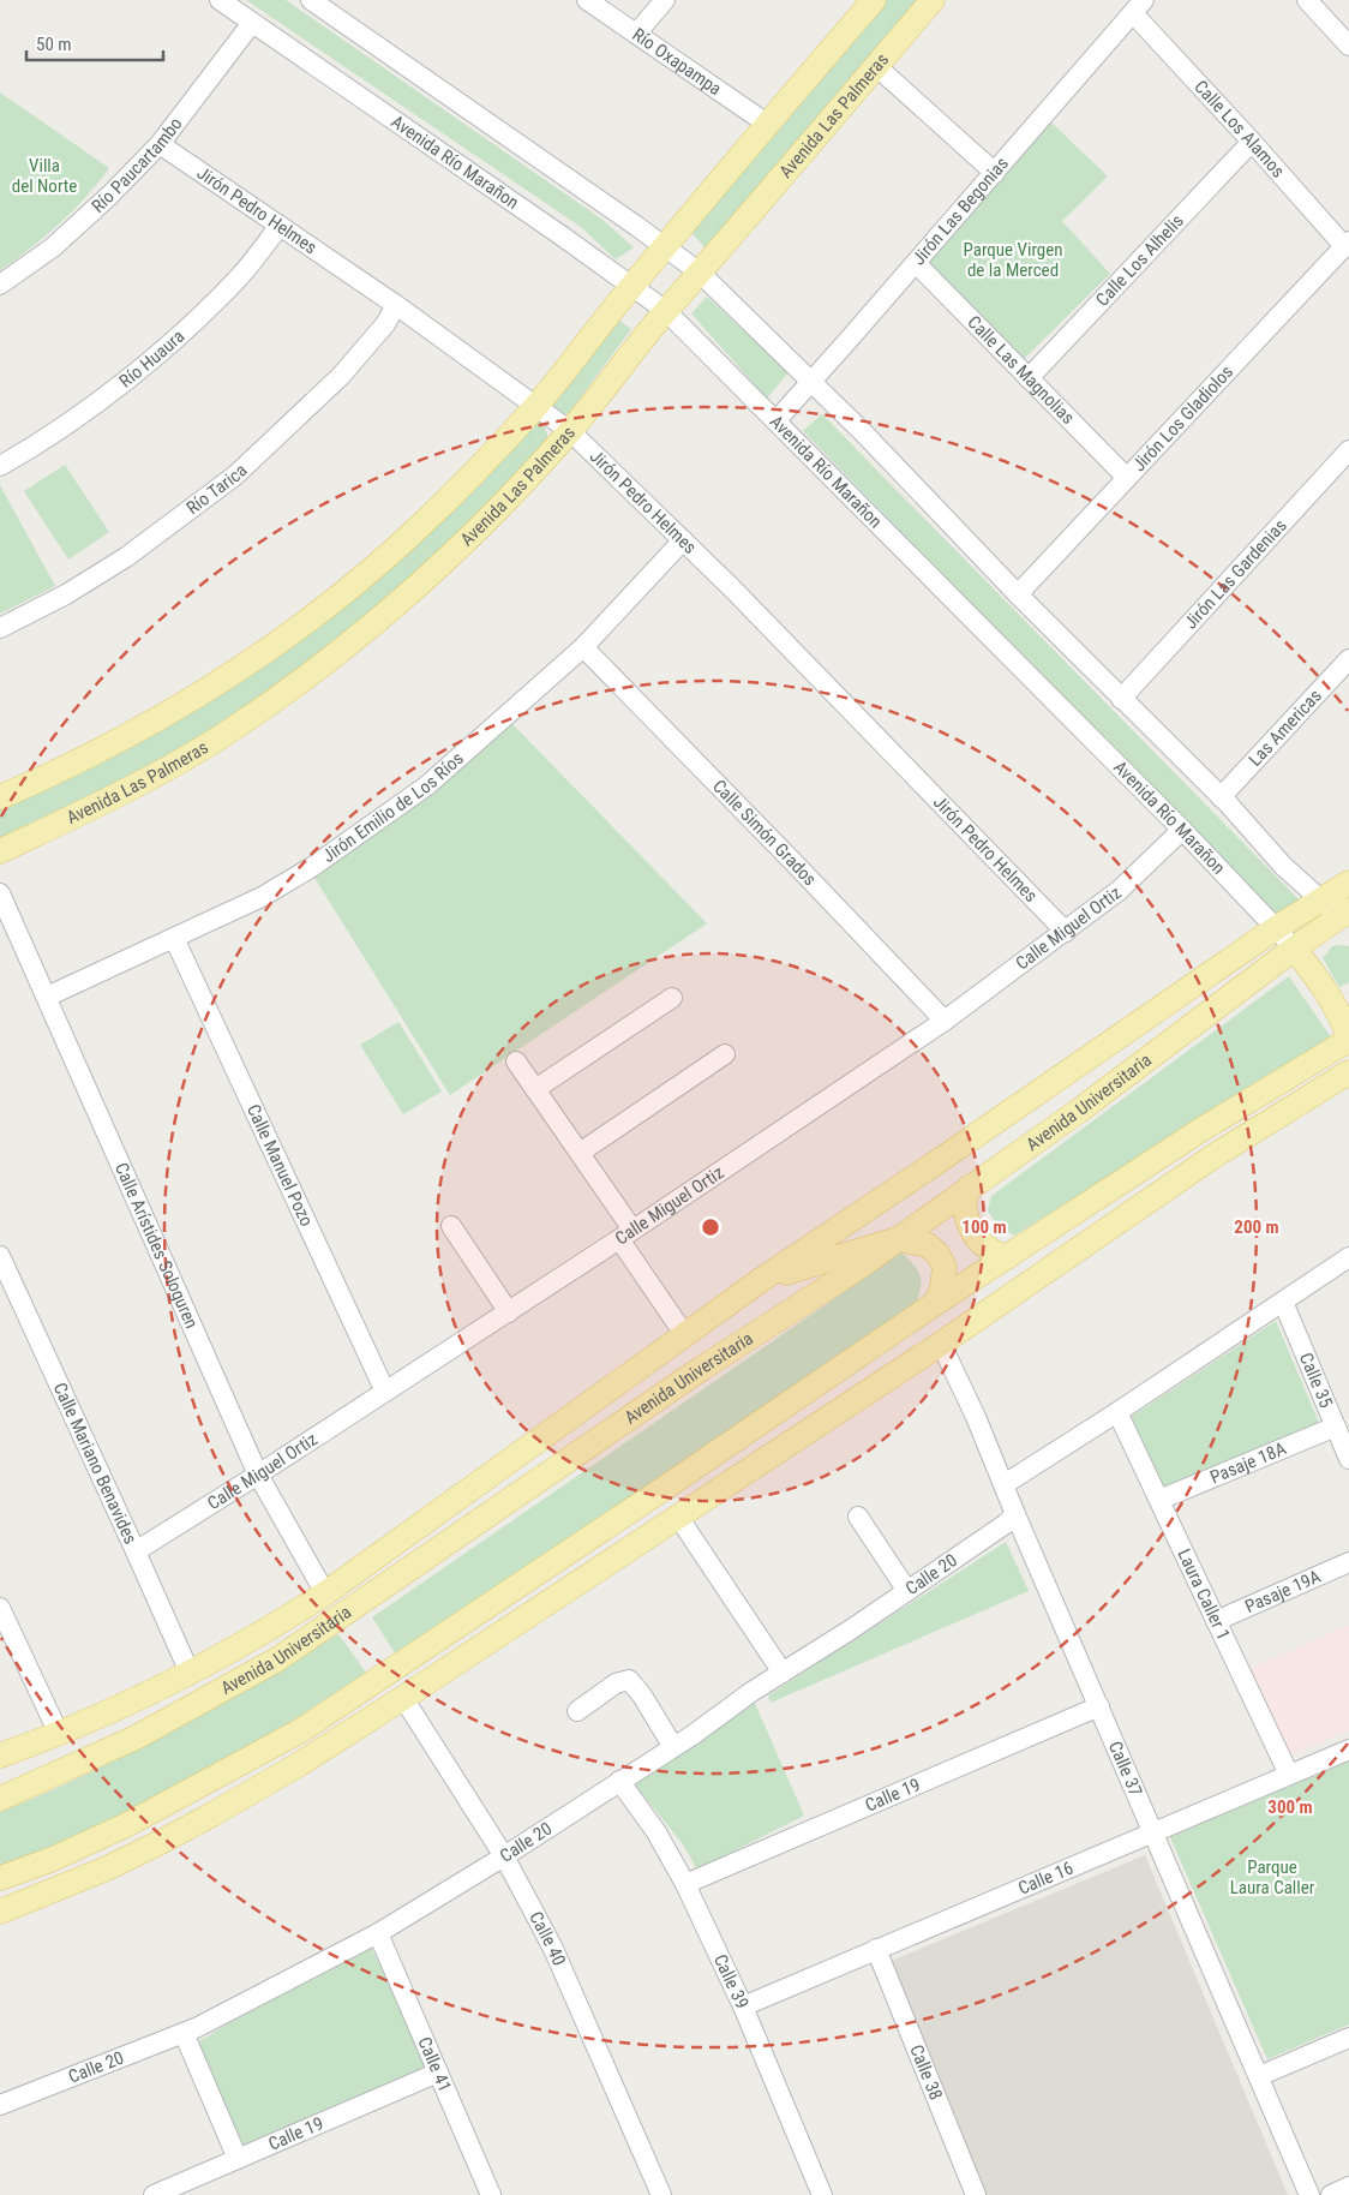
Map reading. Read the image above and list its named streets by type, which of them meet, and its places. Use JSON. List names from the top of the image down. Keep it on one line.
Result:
{"streets":{"main road":["Avenida Las Palmeras","Avenida Río Marañon","Avenida Universitaria"],"street":["Río Oxapampa","Calle Los Alamos","Río Paucartambo","Jirón Pedro Helmes","Jirón Las Begonias","Calle Los Alhelis","Río Huaura","Calle Las Magnolias","Jirón Los Gladiolos","Río Tarica","Jirón Las Gardenias","Las Americas","Jirón Emilio de Los Ríos","Calle Simón Grados","Calle Miguel Ortiz","Calle Manuel Pozo","Calle Arístides Sologuren","Calle 35","Calle Mariano Benavides","Pasaje 18A","Calle 20","Pasaje 19A","Laura Caller 1","Calle 37","Calle 19","Calle 16","Calle 40","Calle 39","Calle 41","Calle 38"]},"crossings":[["Avenida Las Palmeras","Avenida Río Marañon"],["Avenida Las Palmeras","Jirón Pedro Helmes"],["Calle Los Alamos","Jirón Las Begonias"],["Calle Los Alamos","Calle Los Alhelis"],["Calle Los Alamos","Jirón Los Gladiolos"],["Avenida Río Marañon","Río Paucartambo"],["Avenida Río Marañon","Jirón Las Begonias"],["Avenida Río Marañon","Calle Miguel Ortiz"],["Avenida Río Marañon","Avenida Universitaria"],["Río Paucartambo","Jirón Pedro Helmes"],["Jirón Pedro Helmes","Río Huaura"],["Jirón Pedro Helmes","Río Tarica"],["Jirón Pedro Helmes","Jirón Emilio de Los Ríos"],["Jirón Pedro Helmes","Calle Miguel Ortiz"],["Jirón Las Begonias","Calle Las Magnolias"],["Calle Los Alhelis","Calle Las Magnolias"],["Calle Las Magnolias","Jirón Los Gladiolos"],["Jirón Emilio de Los Ríos","Calle Simón Grados"],["Jirón Emilio de Los Ríos","Calle Manuel Pozo"],["Jirón Emilio de Los Ríos","Calle Arístides Sologuren"],["Calle Simón Grados","Calle Miguel Ortiz"],["Calle Miguel Ortiz","Calle Manuel Pozo"],["Calle Miguel Ortiz","Calle Arístides Sologuren"],["Calle Miguel Ortiz","Calle Mariano Benavides"],["Avenida Universitaria","Calle Arístides Sologuren"],["Avenida Universitaria","Calle Mariano Benavides"],["Calle 35","Pasaje 18A"],["Pasaje 18A","Laura Caller 1"],["Calle 20","Calle 37"],["Calle 20","Calle 40"],["Calle 20","Calle 39"],["Calle 20","Calle 41"],["Pasaje 19A","Laura Caller 1"],["Laura Caller 1","Calle 16"],["Calle 37","Calle 19"],["Calle 37","Calle 16"],["Calle 19","Calle 39"],["Calle 19","Calle 41"],["Calle 16","Calle 39"],["Calle 16","Calle 38"]],"parks":["Villa del Norte","Parque Virgen de la Merced","Parque Laura Caller"],"scale_bar":"50 m","rings":["100 m","200 m","300 m"]}
